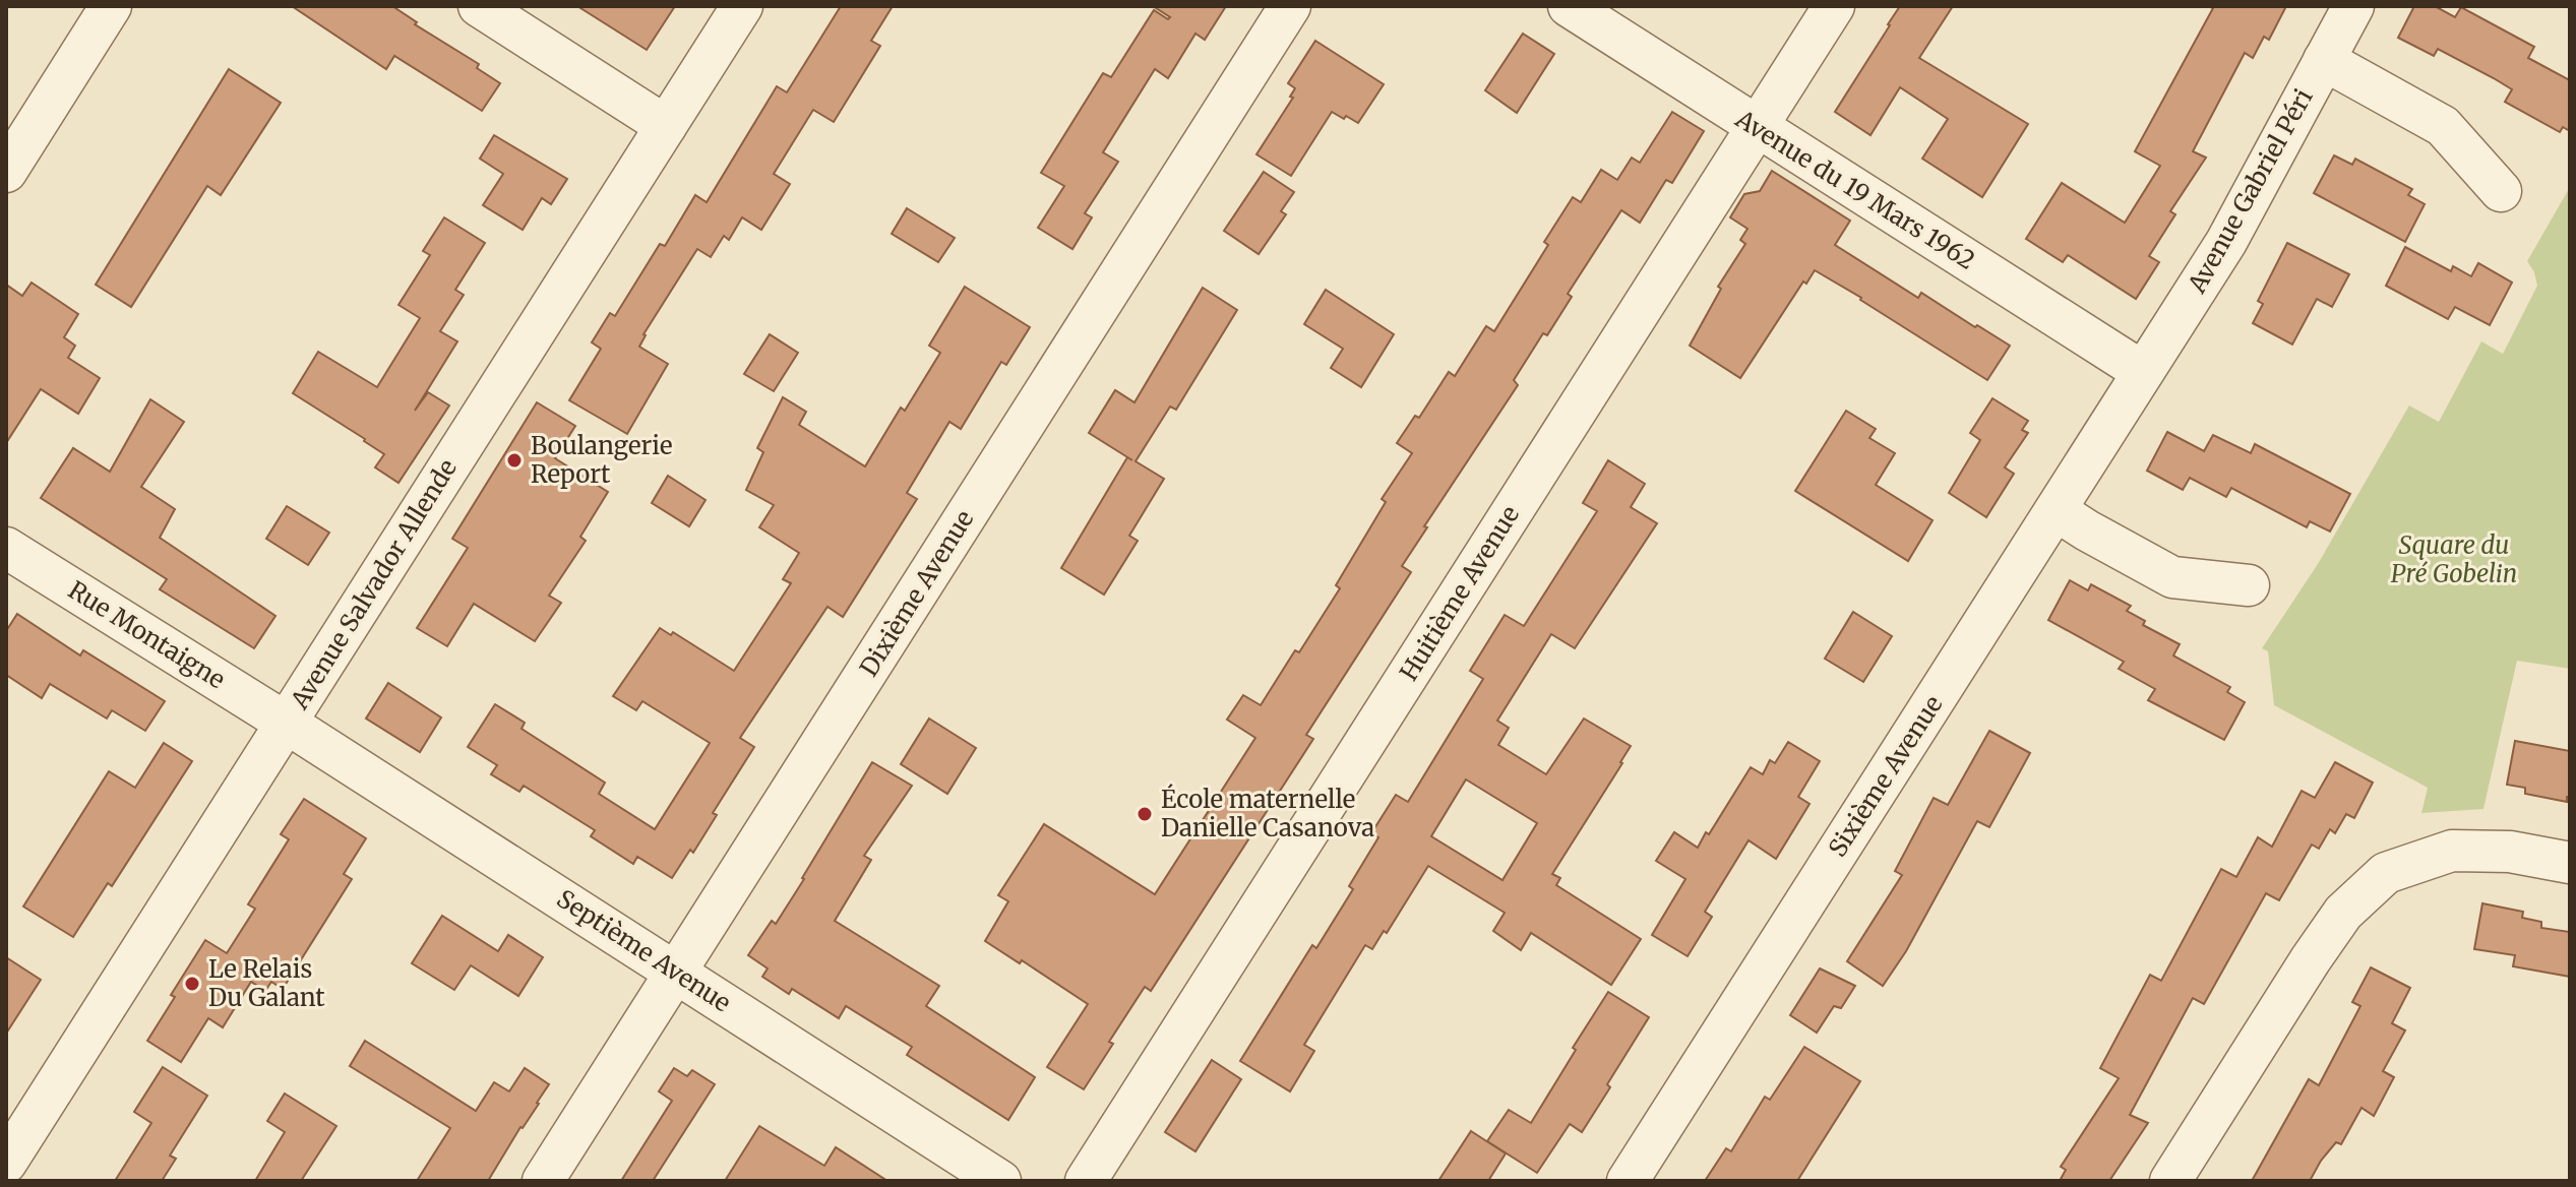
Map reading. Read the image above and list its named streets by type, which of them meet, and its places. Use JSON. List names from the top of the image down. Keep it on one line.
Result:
{"streets":{"street":["Avenue du 19 Mars 1962","Avenue Gabriel Péri","Avenue Salvador Allende","Dixième Avenue","Huitième Avenue","Rue Montaigne","Sixième Avenue","Septième Avenue"]},"crossings":[["Avenue du 19 Mars 1962","Avenue Gabriel Péri"],["Avenue du 19 Mars 1962","Huitième Avenue"],["Avenue du 19 Mars 1962","Sixième Avenue"],["Avenue Gabriel Péri","Sixième Avenue"],["Avenue Salvador Allende","Rue Montaigne"],["Avenue Salvador Allende","Septième Avenue"],["Dixième Avenue","Septième Avenue"],["Rue Montaigne","Septième Avenue"]],"parks":["Square du Pré Gobelin"],"places":["Boulangerie Report","École maternelle Danielle Casanova","Le Relais Du Galant"]}
